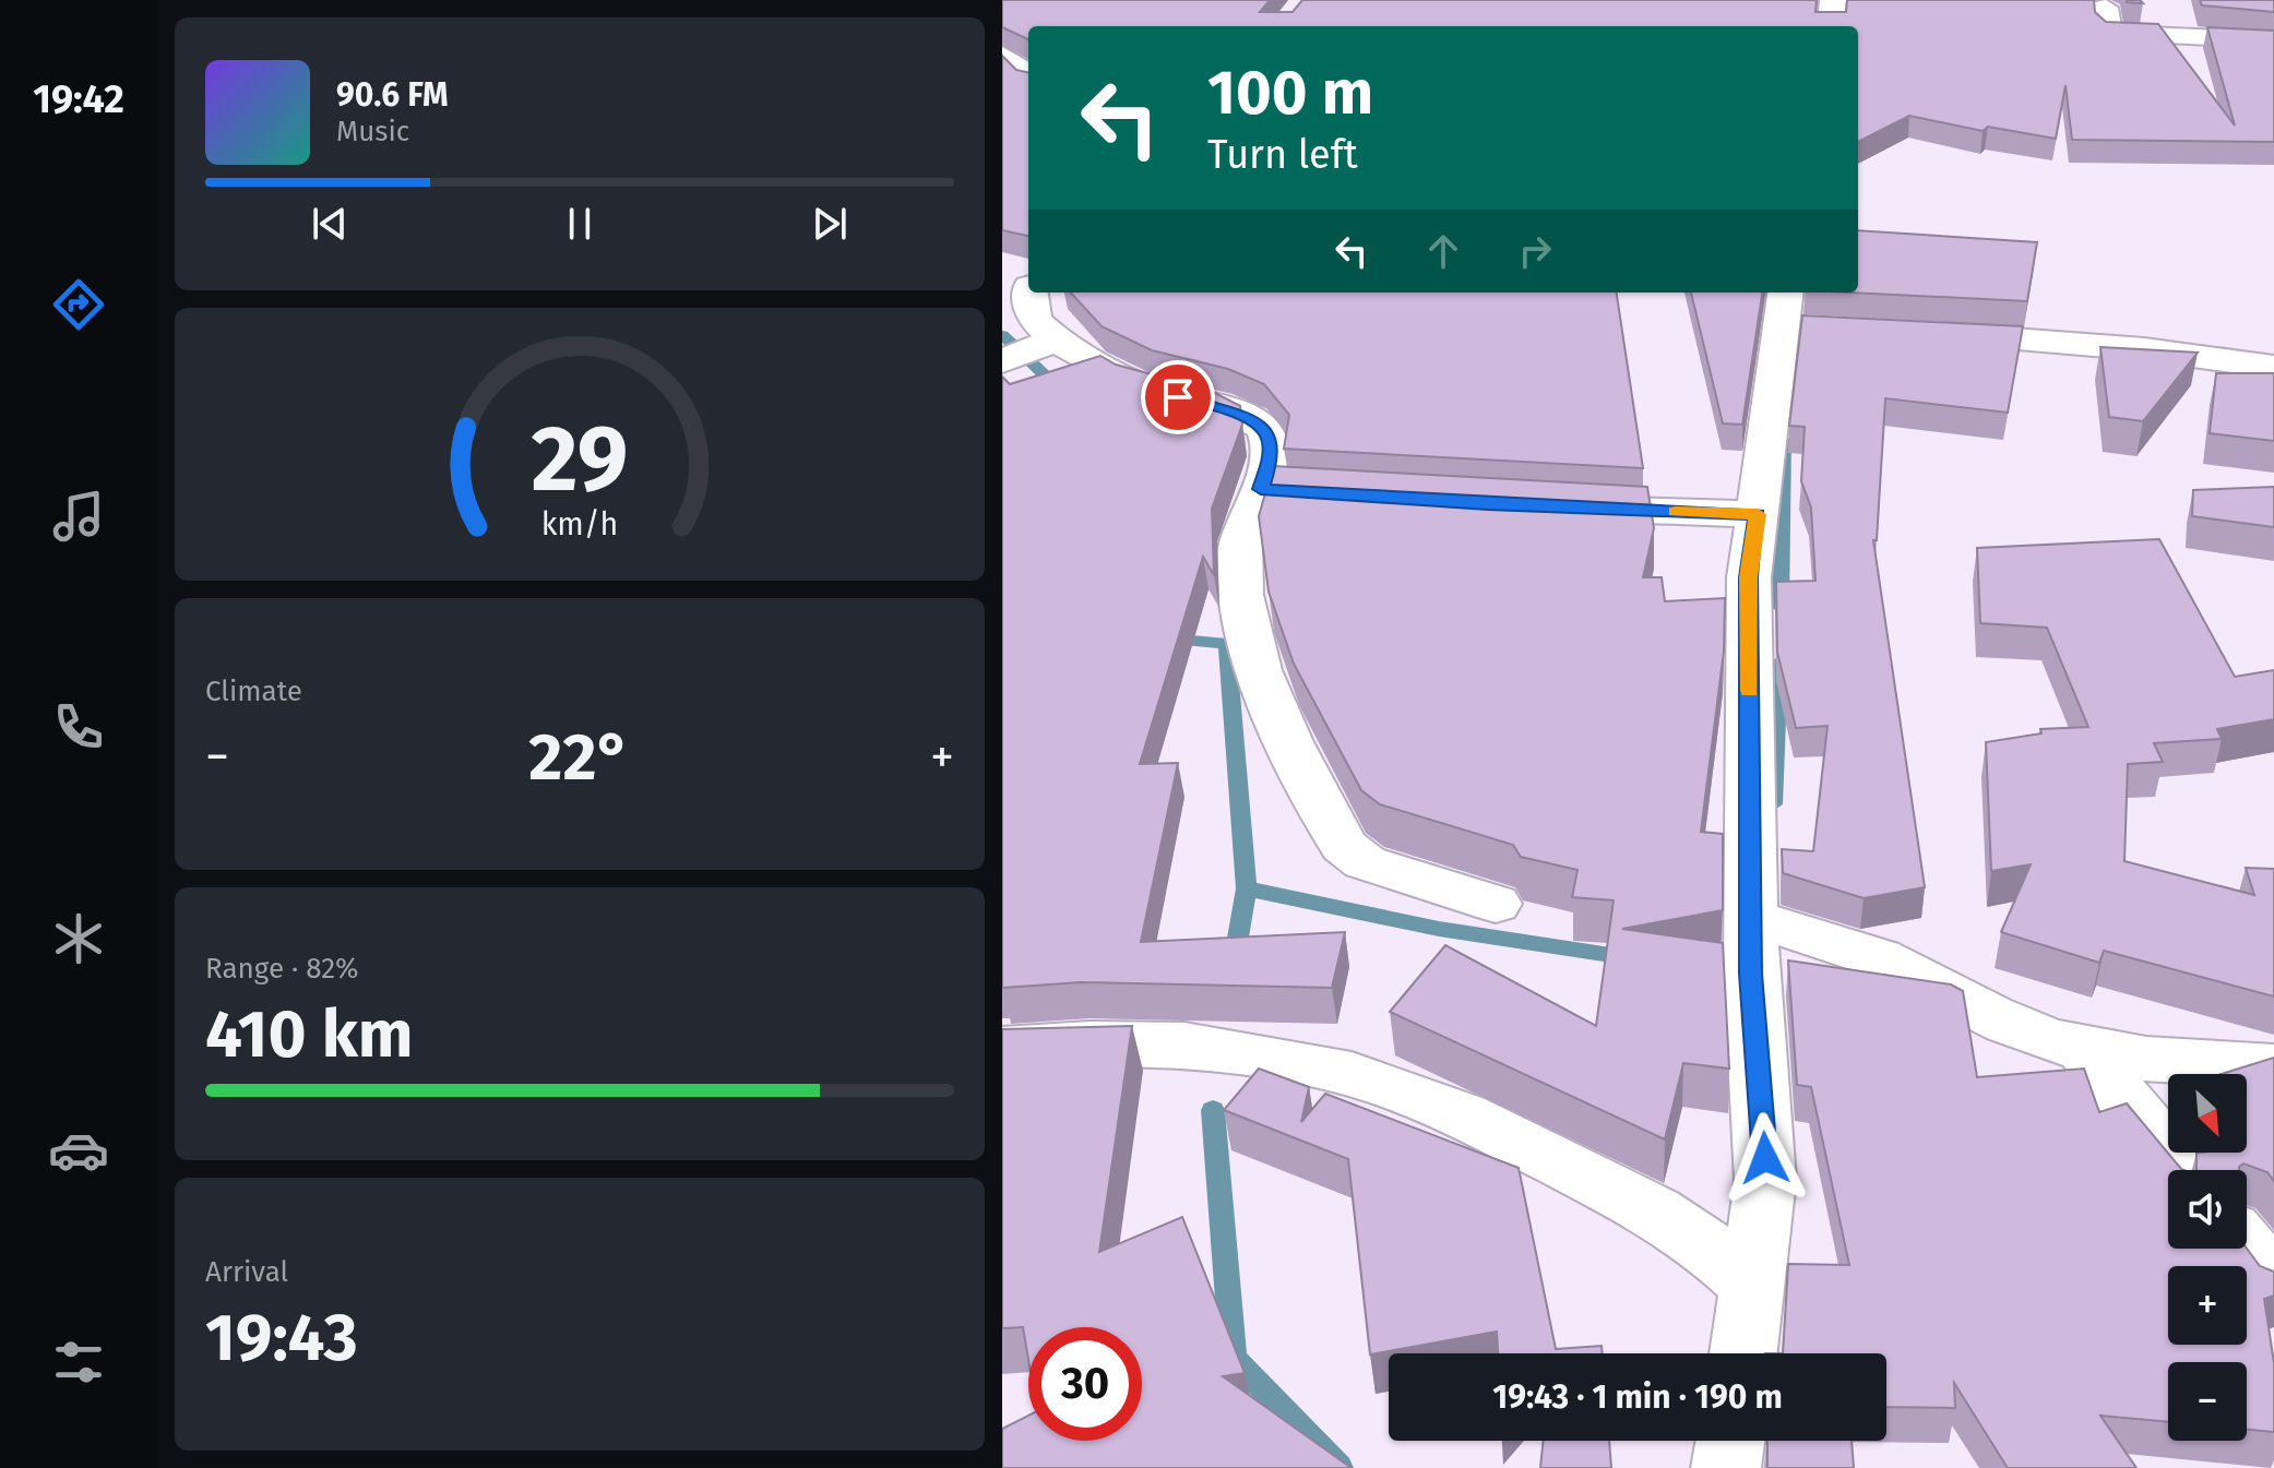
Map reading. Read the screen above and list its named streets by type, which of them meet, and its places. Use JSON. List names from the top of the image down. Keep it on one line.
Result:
{"north":"bottom right","page":{"tabs":"19:42","turn":["100 m","Turn left"],"song":["90.6 FM","Music"],"tile":["Climate",["Range · 82%","410 km"],["Arrival","19:43"]],"heat":["−","22°","+"],"map_buttons":["+","−"],"limit":"30","trip":"19:43 · 1 min · 190 m","gauge":["29","km/h"]}}
